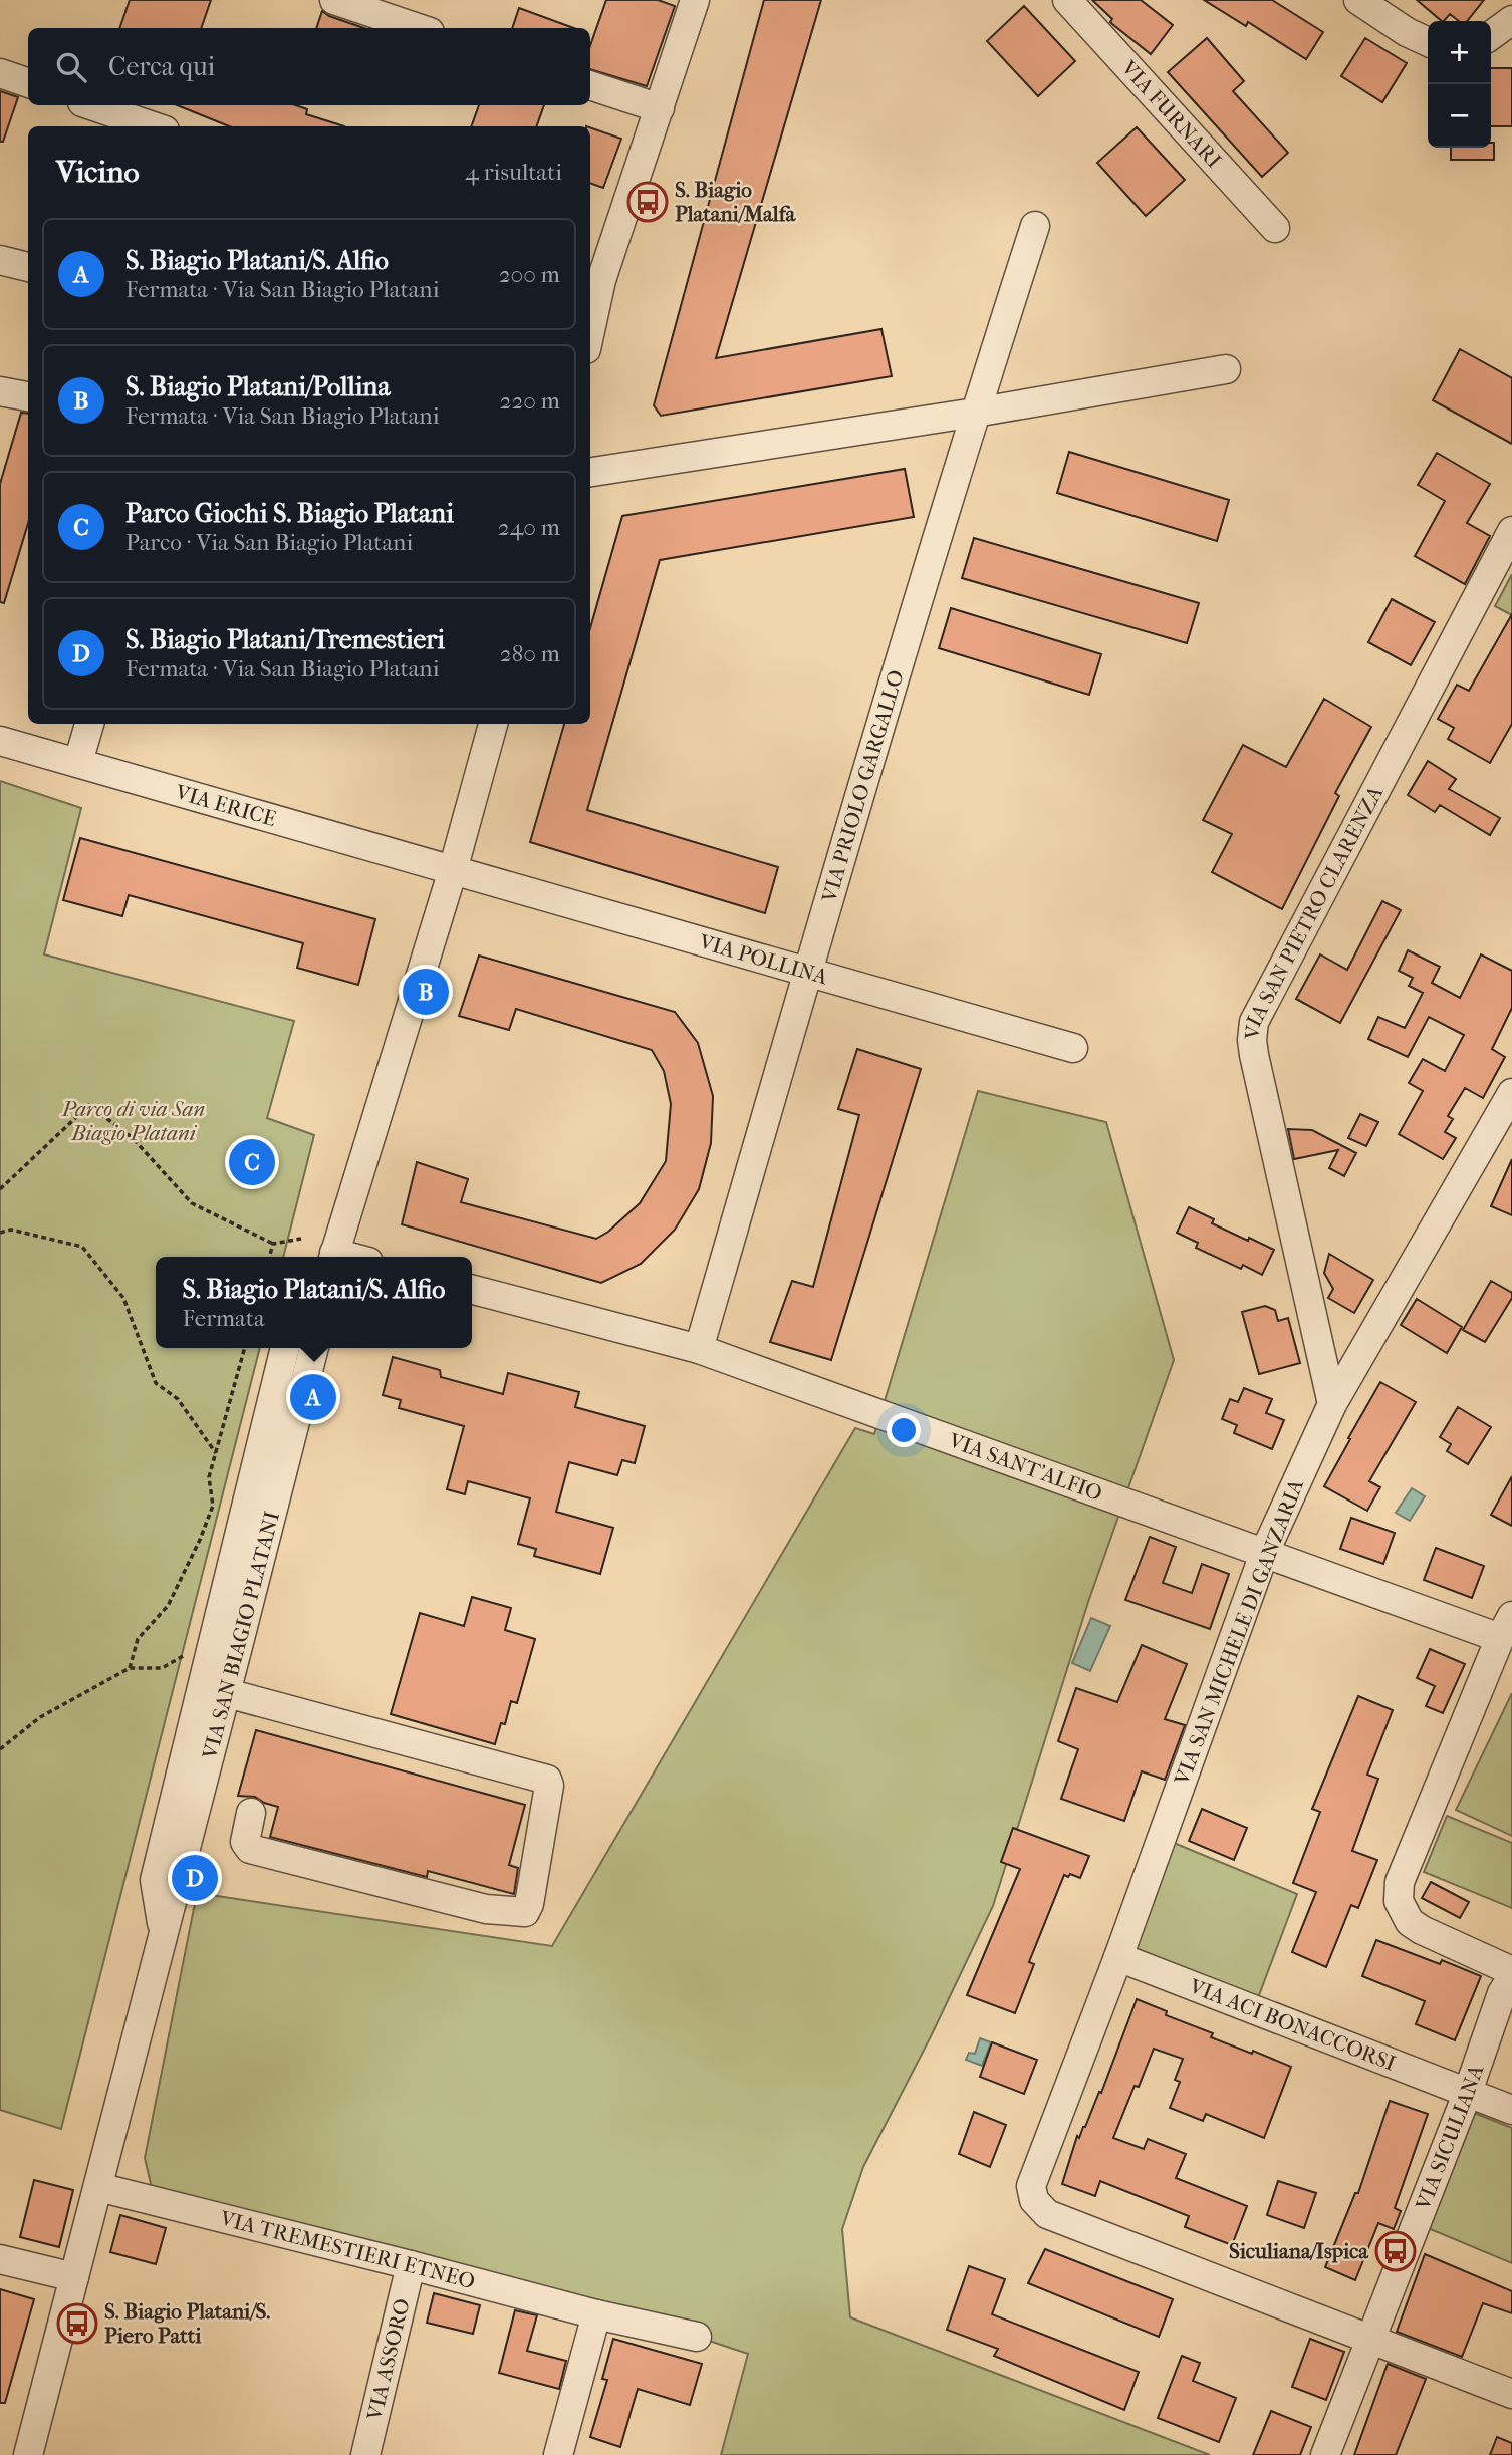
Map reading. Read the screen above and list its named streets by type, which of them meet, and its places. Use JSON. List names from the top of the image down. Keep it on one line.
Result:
{"streets":{"street":["VIA FURNARI","VIA PRIOLO GARGALLO","VIA ERICE","VIA SAN PIETRO CLARENZA","VIA POLLINA","VIA SANT'ALFIO","VIA SAN MICHELE DI GANZARIA","VIA SAN BIAGIO PLATANI","VIA ACI BONACCORSI","VIA SICULIANA","VIA TREMESTIERI ETNEO","VIA ASSORO"]},"crossings":[["VIA PRIOLO GARGALLO","VIA POLLINA"],["VIA PRIOLO GARGALLO","VIA SANT'ALFIO"],["VIA ERICE","VIA POLLINA"],["VIA SAN PIETRO CLARENZA","VIA SAN MICHELE DI GANZARIA"],["VIA SANT'ALFIO","VIA SAN MICHELE DI GANZARIA"],["VIA SAN MICHELE DI GANZARIA","VIA ACI BONACCORSI"],["VIA SAN MICHELE DI GANZARIA","VIA SICULIANA"],["VIA SAN BIAGIO PLATANI","VIA TREMESTIERI ETNEO"],["VIA ACI BONACCORSI","VIA SICULIANA"],["VIA TREMESTIERI ETNEO","VIA ASSORO"]],"parks":["Parco di via San Biagio Platani"],"places":{"bus stop":["S. Biagio Platani/Malfa","Siculiana/Ispica","S. Biagio Platani/S. Piero Patti"]},"page":{"map_buttons":["+","−"],"search":"Cerca qui","heading":["Vicino","4 risultati"],"list":[{"mark":"A","name":"S. Biagio Platani/S. Alfio","note":"Fermata · Via San Biagio Platani","value":"200 m"},{"mark":"B","name":"S. Biagio Platani/Pollina","note":"Fermata · Via San Biagio Platani","value":"220 m"},{"mark":"C","name":"Parco Giochi S. Biagio Platani","note":"Parco · Via San Biagio Platani","value":"240 m"},{"mark":"D","name":"S. Biagio Platani/Tremestieri","note":"Fermata · Via San Biagio Platani","value":"280 m"}],"pins":["B","C","A","D"],"popup":["S. Biagio Platani/S. Alfio","Fermata"]}}
